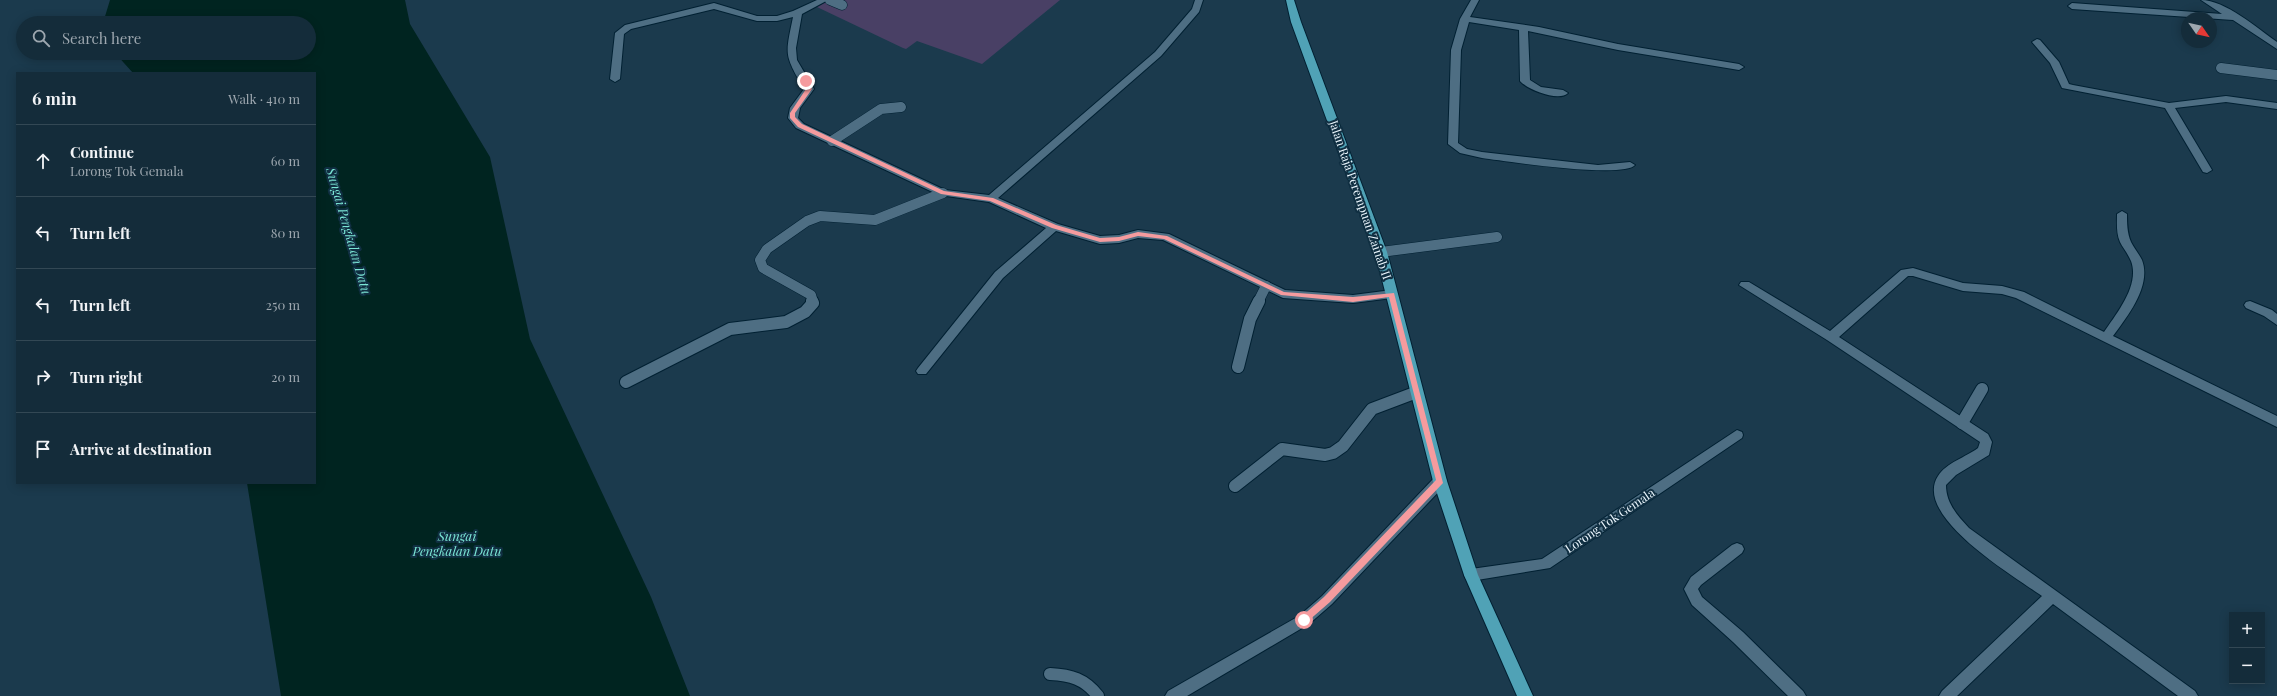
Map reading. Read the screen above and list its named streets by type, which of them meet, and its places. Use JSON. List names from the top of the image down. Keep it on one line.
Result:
{"streets":{"main road":["Jalan Raja Perempuan Zainab II"],"street":["Lorong Tok Gemala"]},"crossings":[["Jalan Raja Perempuan Zainab II","Lorong Tok Gemala"]],"water":["Sungai Pengkalan Datu"],"north":"bottom right","page":{"search":"Search here","heading":["6 min","Walk · 410 m"],"list":[["Continue","Lorong Tok Gemala","60 m"],["Turn left","80 m"],["Turn left","250 m"],["Turn right","20 m"],"Arrive at destination"],"map_buttons":["+","−"]}}
